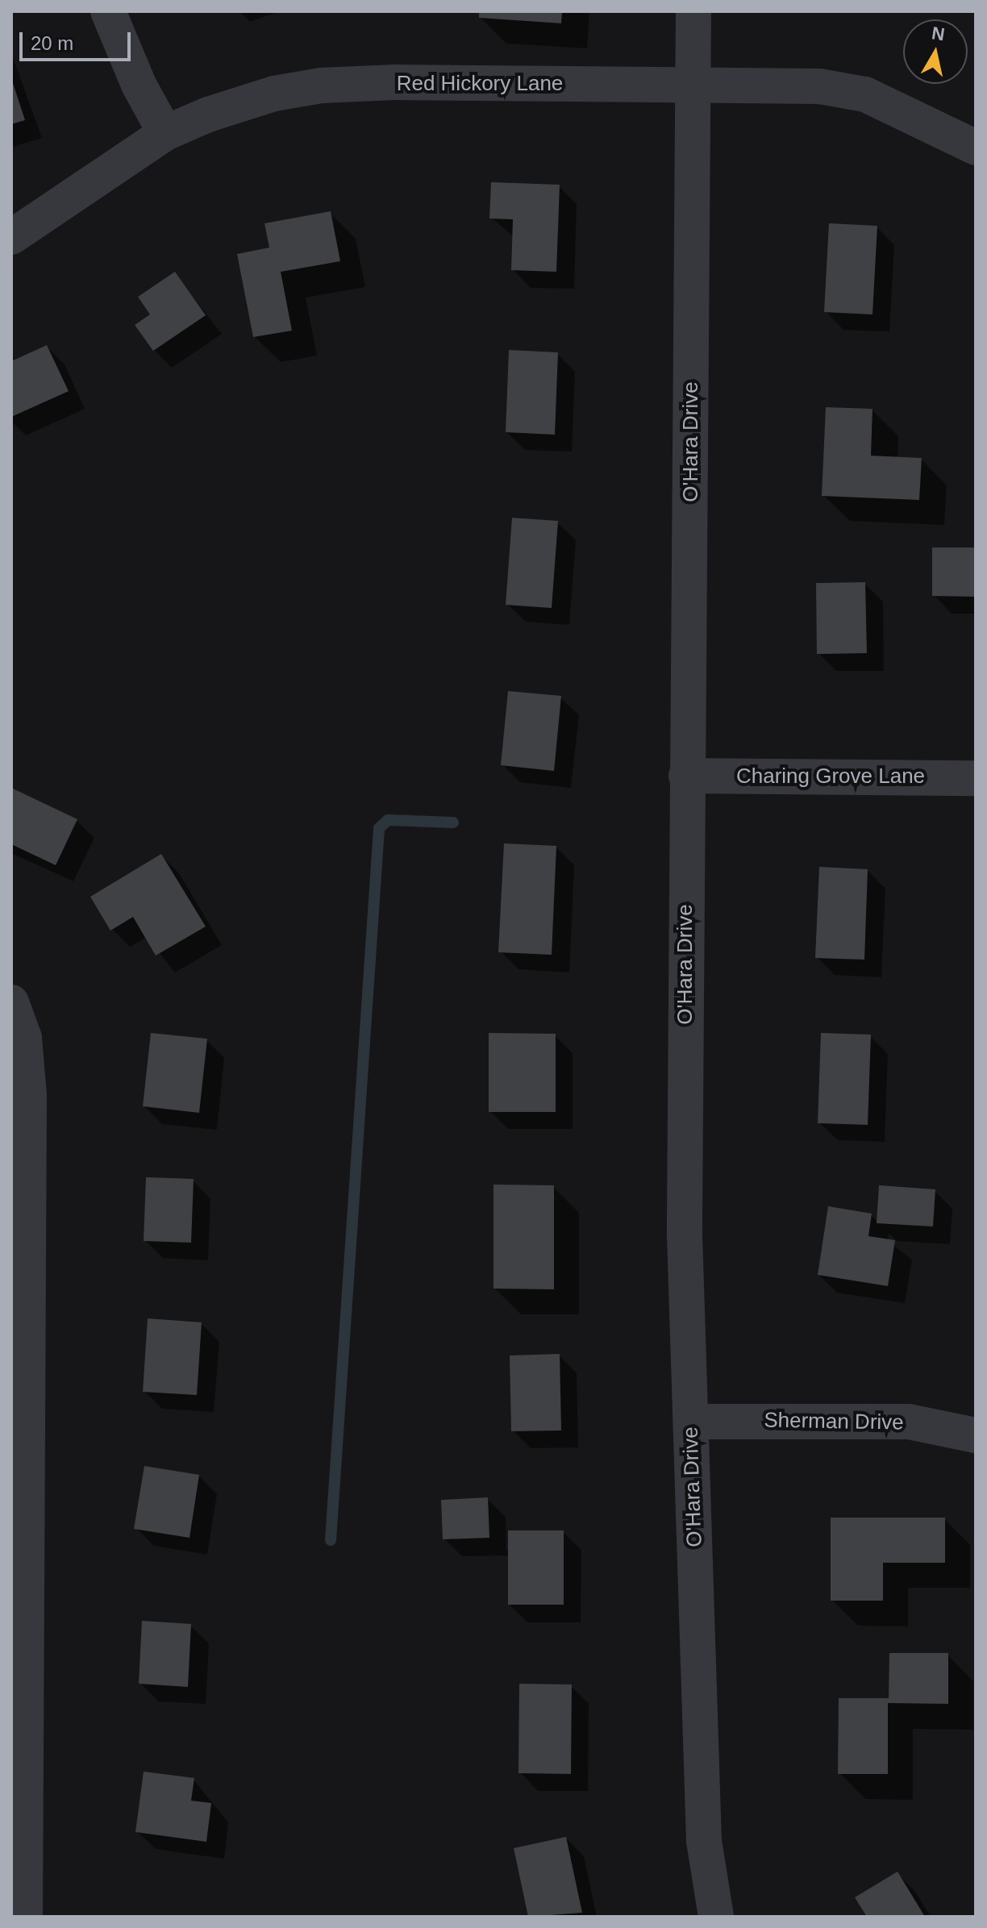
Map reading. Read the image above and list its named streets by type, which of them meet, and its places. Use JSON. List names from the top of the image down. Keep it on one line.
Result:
{"streets":{"street":["Red Hickory Lane","O'Hara Drive","Charing Grove Lane","Sherman Drive"]},"crossings":[["Red Hickory Lane","O'Hara Drive"],["O'Hara Drive","Charing Grove Lane"],["O'Hara Drive","Sherman Drive"]],"scale_bar":"20 m","north":"top"}
